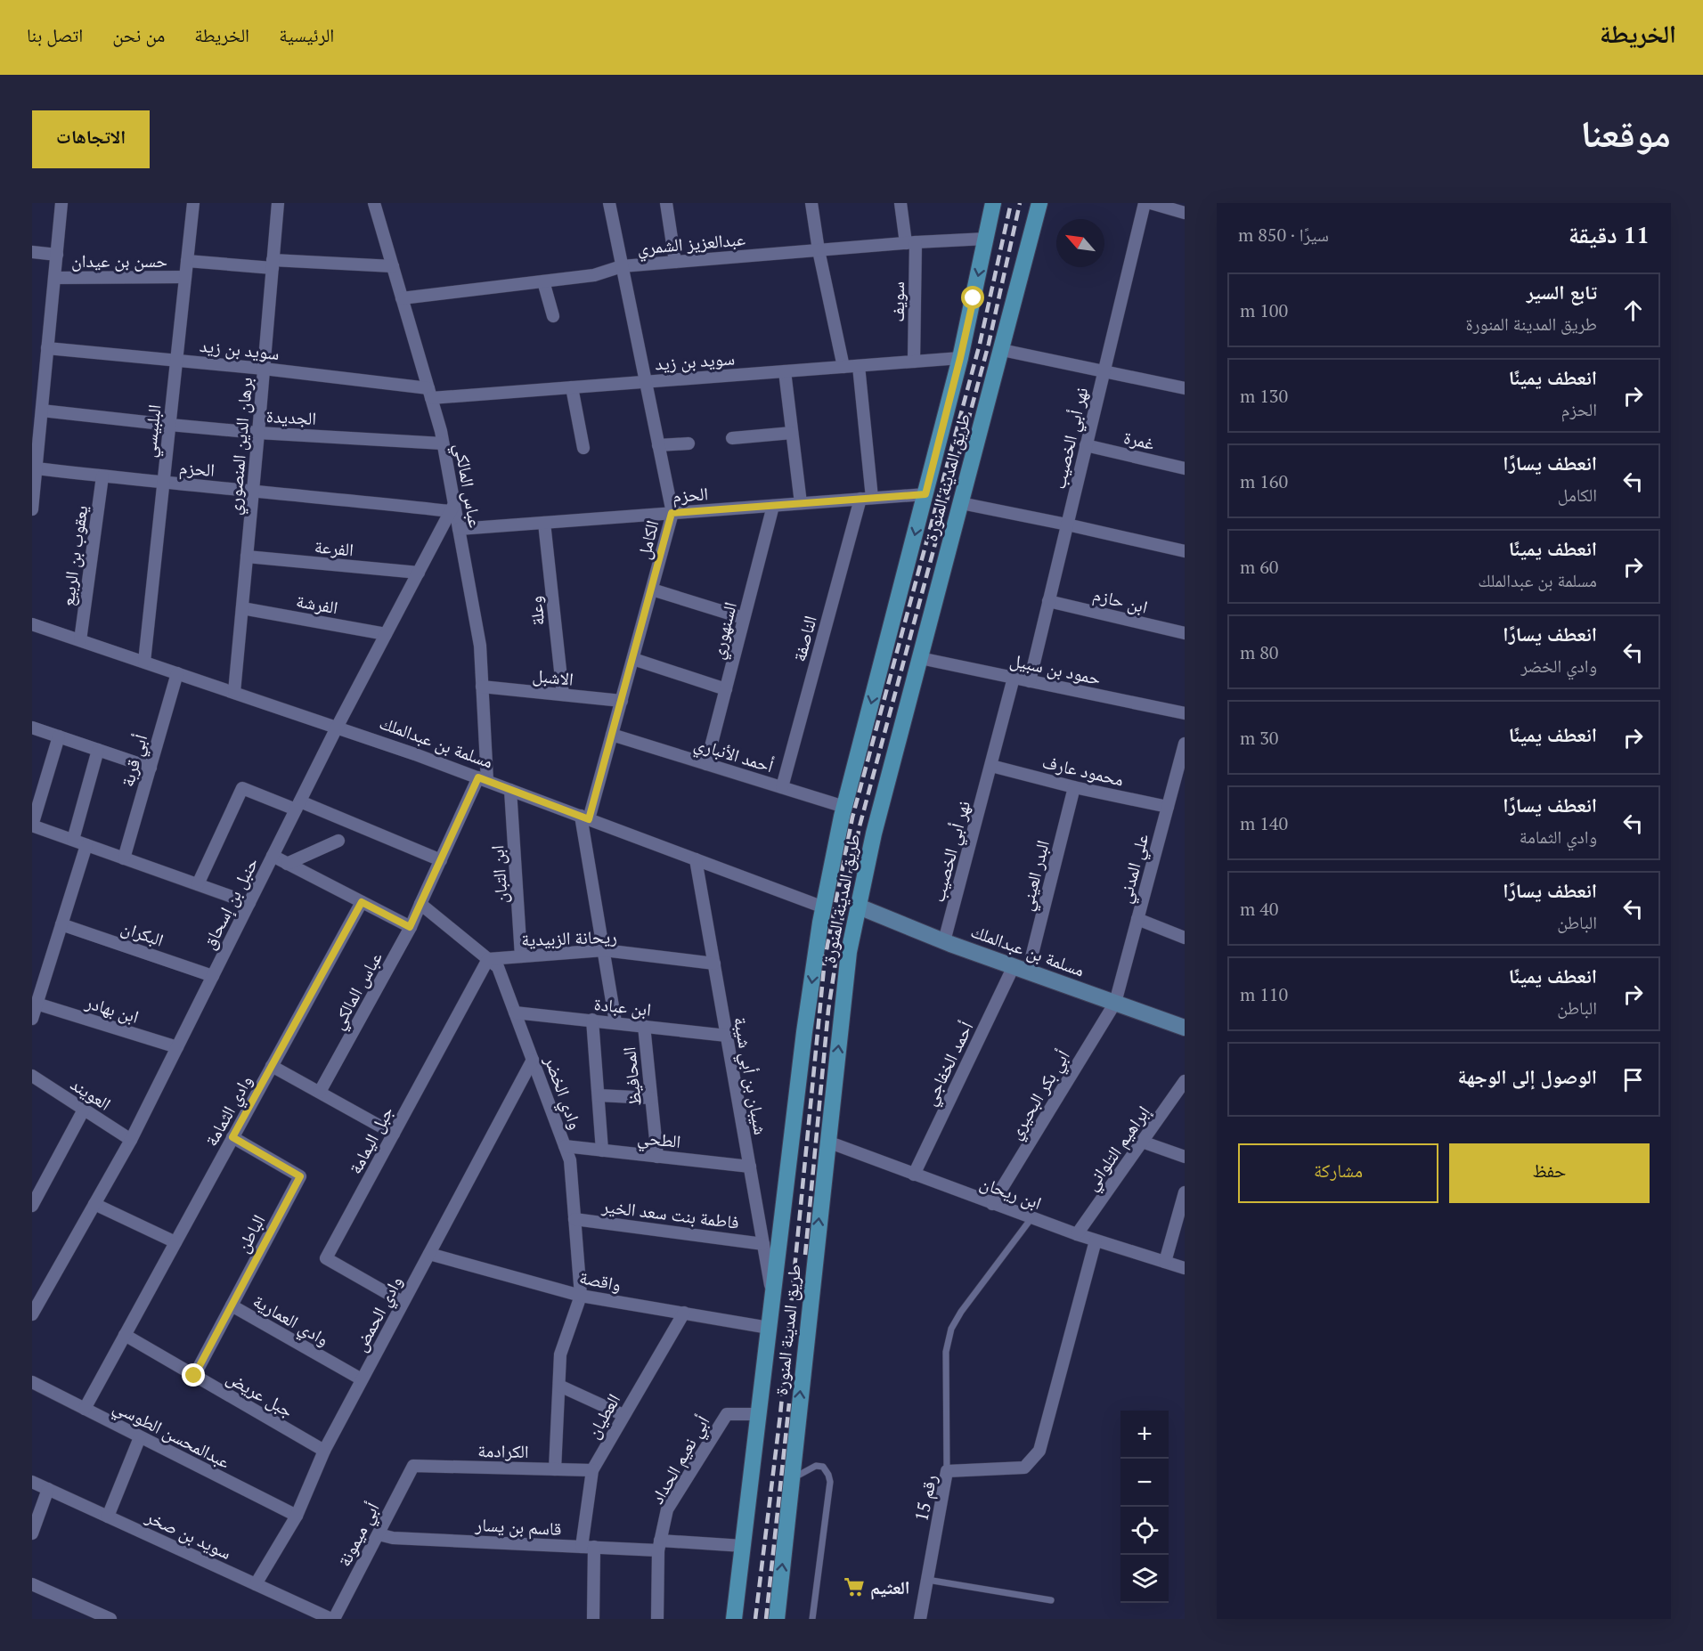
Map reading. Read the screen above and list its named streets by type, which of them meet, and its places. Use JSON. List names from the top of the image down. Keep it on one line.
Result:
{"streets":{"main road":["طريق المدينة المنورة","مسلمة بن عبدالملك"],"street":["عبدالعزيز الشمري","حسن بن عيدان","سويف","سويد بن زيد","الجديدة","البلبيسي","نهر أبي الخصيب","غمرة","برهان الدين المنصوري","الحزم","عباس المالكي","الكامل","الفرعة","يعقوب بن الربيع","ابن حازم","الفرشة","وعلة","السنهوري","الناصفة","حمود بن سبيل","الاشبل","أحمد الأنباري","أبي قربة","محمود عارف","علي المدني","ابن التبان","البدر العيني","حنبل بن إسحاق","البكران","ريحانة الزبيدية","ابن عبادة","ابن بهادر","أحمد الخفاجي","شيبان بن أبي شيبة","المحافيظ","وادي الخضر","العويند","أبي بكر البحيري","وادي الثمامة","الطحي","جبل اليمامة","إبراهيم التلواني","ابن ريحان","فاطمة بنت سعد الخير","الباطن","واقصة","وادي الحمض","وادي العمارية","جبل عريض","العطيان","عبدالمحسن الطوسي","الكرادمة","أبي نعيم الحداد","رقم 15","قاسم بن يسار","سويد بن صخر","أبي ميمونة"]},"crossings":[["عبدالعزيز الشمري","سويف"],["عبدالعزيز الشمري","طريق المدينة المنورة"],["عبدالعزيز الشمري","عباس المالكي"],["عبدالعزيز الشمري","الكامل"],["حسن بن عيدان","البلبيسي"],["حسن بن عيدان","برهان الدين المنصوري"],["حسن بن عيدان","عباس المالكي"],["سويف","سويد بن زيد"],["سويد بن زيد","البلبيسي"],["سويد بن زيد","برهان الدين المنصوري"],["سويد بن زيد","طريق المدينة المنورة"],["سويد بن زيد","عباس المالكي"],["سويد بن زيد","الكامل"],["سويد بن زيد","الناصفة"],["الجديدة","البلبيسي"],["الجديدة","برهان الدين المنصوري"],["الجديدة","عباس المالكي"],["البلبيسي","الحزم"],["البلبيسي","مسلمة بن عبدالملك"],["نهر أبي الخصيب","غمرة"],["نهر أبي الخصيب","ابن حازم"],["نهر أبي الخصيب","حمود بن سبيل"],["نهر أبي الخصيب","مسلمة بن عبدالملك"],["نهر أبي الخصيب","محمود عارف"],["برهان الدين المنصوري","الحزم"],["برهان الدين المنصوري","الفرعة"],["برهان الدين المنصوري","الفرشة"],["برهان الدين المنصوري","مسلمة بن عبدالملك"],["الحزم","طريق المدينة المنورة"],["الحزم","عباس المالكي"],["الحزم","الكامل"],["الحزم","يعقوب بن الربيع"],["الحزم","وعلة"],["الحزم","السنهوري"],["الحزم","الناصفة"],["الحزم","حنبل بن إسحاق"],["طريق المدينة المنورة","حمود بن سبيل"],["طريق المدينة المنورة","مسلمة بن عبدالملك"],["طريق المدينة المنورة","أحمد الأنباري"],["طريق المدينة المنورة","شيبان بن أبي شيبة"],["طريق المدينة المنورة","ابن ريحان"],["طريق المدينة المنورة","واقصة"],["طريق المدينة المنورة","أبي نعيم الحداد"],["طريق المدينة المنورة","قاسم بن يسار"],["عباس المالكي","الاشبل"],["عباس المالكي","مسلمة بن عبدالملك"],["عباس المالكي","حنبل بن إسحاق"],["عباس المالكي","وادي الخضر"],["الكامل","الاشبل"],["الكامل","مسلمة بن عبدالملك"],["الكامل","أحمد الأنباري"],["الكامل","ريحانة الزبيدية"],["الكامل","ابن عبادة"],["الفرعة","حنبل بن إسحاق"],["يعقوب بن الربيع","مسلمة بن عبدالملك"],["الفرشة","حنبل بن إسحاق"],["وعلة","الاشبل"],["السنهوري","أحمد الأنباري"],["الناصفة","أحمد الأنباري"],["مسلمة بن عبدالملك","أبي قربة"],["مسلمة بن عبدالملك","علي المدني"],["مسلمة بن عبدالملك","ابن التبان"],["مسلمة بن عبدالملك","البدر العيني"],["مسلمة بن عبدالملك","حنبل بن إسحاق"],["مسلمة بن عبدالملك","أحمد الخفاجي"],["مسلمة بن عبدالملك","شيبان بن أبي شيبة"],["مسلمة بن عبدالملك","أبي بكر البحيري"],["محمود عارف","علي المدني"],["محمود عارف","البدر العيني"],["علي المدني","أبي بكر البحيري"],["ابن التبان","ريحانة الزبيدية"],["البدر العيني","أحمد الخفاجي"],["حنبل بن إسحاق","البكران"],["حنبل بن إسحاق","ابن بهادر"],["حنبل بن إسحاق","العويند"],["ريحانة الزبيدية","شيبان بن أبي شيبة"],["ريحانة الزبيدية","وادي الخضر"],["ريحانة الزبيدية","جبل اليمامة"],["ابن عبادة","شيبان بن أبي شيبة"],["ابن عبادة","المحافيظ"],["ابن عبادة","وادي الخضر"],["أحمد الخفاجي","ابن ريحان"],["شيبان بن أبي شيبة","الطحي"],["شيبان بن أبي شيبة","فاطمة بنت سعد الخير"],["المحافيظ","الطحي"],["وادي الخضر","الطحي"],["وادي الخضر","جبل اليمامة"],["وادي الخضر","فاطمة بنت سعد الخير"],["وادي الخضر","واقصة"],["وادي الخضر","وادي الحمض"],["وادي الخضر","الكرادمة"],["أبي بكر البحيري","ابن ريحان"],["وادي الثمامة","الباطن"],["وادي الثمامة","جبل عريض"],["وادي الثمامة","عبدالمحسن الطوسي"],["جبل اليمامة","وادي الحمض"],["إبراهيم التلواني","ابن ريحان"],["ابن ريحان","رقم 15"],["الباطن","وادي العمارية"],["الباطن","جبل عريض"],["واقصة","وادي الحمض"],["واقصة","العطيان"],["وادي الحمض","وادي العمارية"],["وادي الحمض","جبل عريض"],["وادي الحمض","عبدالمحسن الطوسي"],["وادي الحمض","سويد بن صخر"],["العطيان","الكرادمة"],["العطيان","قاسم بن يسار"],["الكرادمة","أبي ميمونة"],["أبي نعيم الحداد","قاسم بن يسار"],["قاسم بن يسار","أبي ميمونة"],["سويد بن صخر","أبي ميمونة"]],"places":{"supermarket":["العثيم"]},"north":"top left","page":{"header":"الخريطة","nav":["الرئيسية","الخريطة","من نحن","اتصل بنا"],"title":"موقعنا","buttons":["الاتجاهات",["حفظ","مشاركة"]],"heading":["11 دقيقة","سيرًا · 850 m"],"list":[["تابع السير","طريق المدينة المنورة","100 m"],["انعطف يمينًا","الحزم","130 m"],["انعطف يسارًا","الكامل","160 m"],["انعطف يمينًا","مسلمة بن عبدالملك","60 m"],["انعطف يسارًا","وادي الخضر","80 m"],["انعطف يمينًا","30 m"],["انعطف يسارًا","وادي الثمامة","140 m"],["انعطف يسارًا","الباطن","40 m"],["انعطف يمينًا","الباطن","110 m"],"الوصول إلى الوجهة"],"map_buttons":["+","−"]}}
